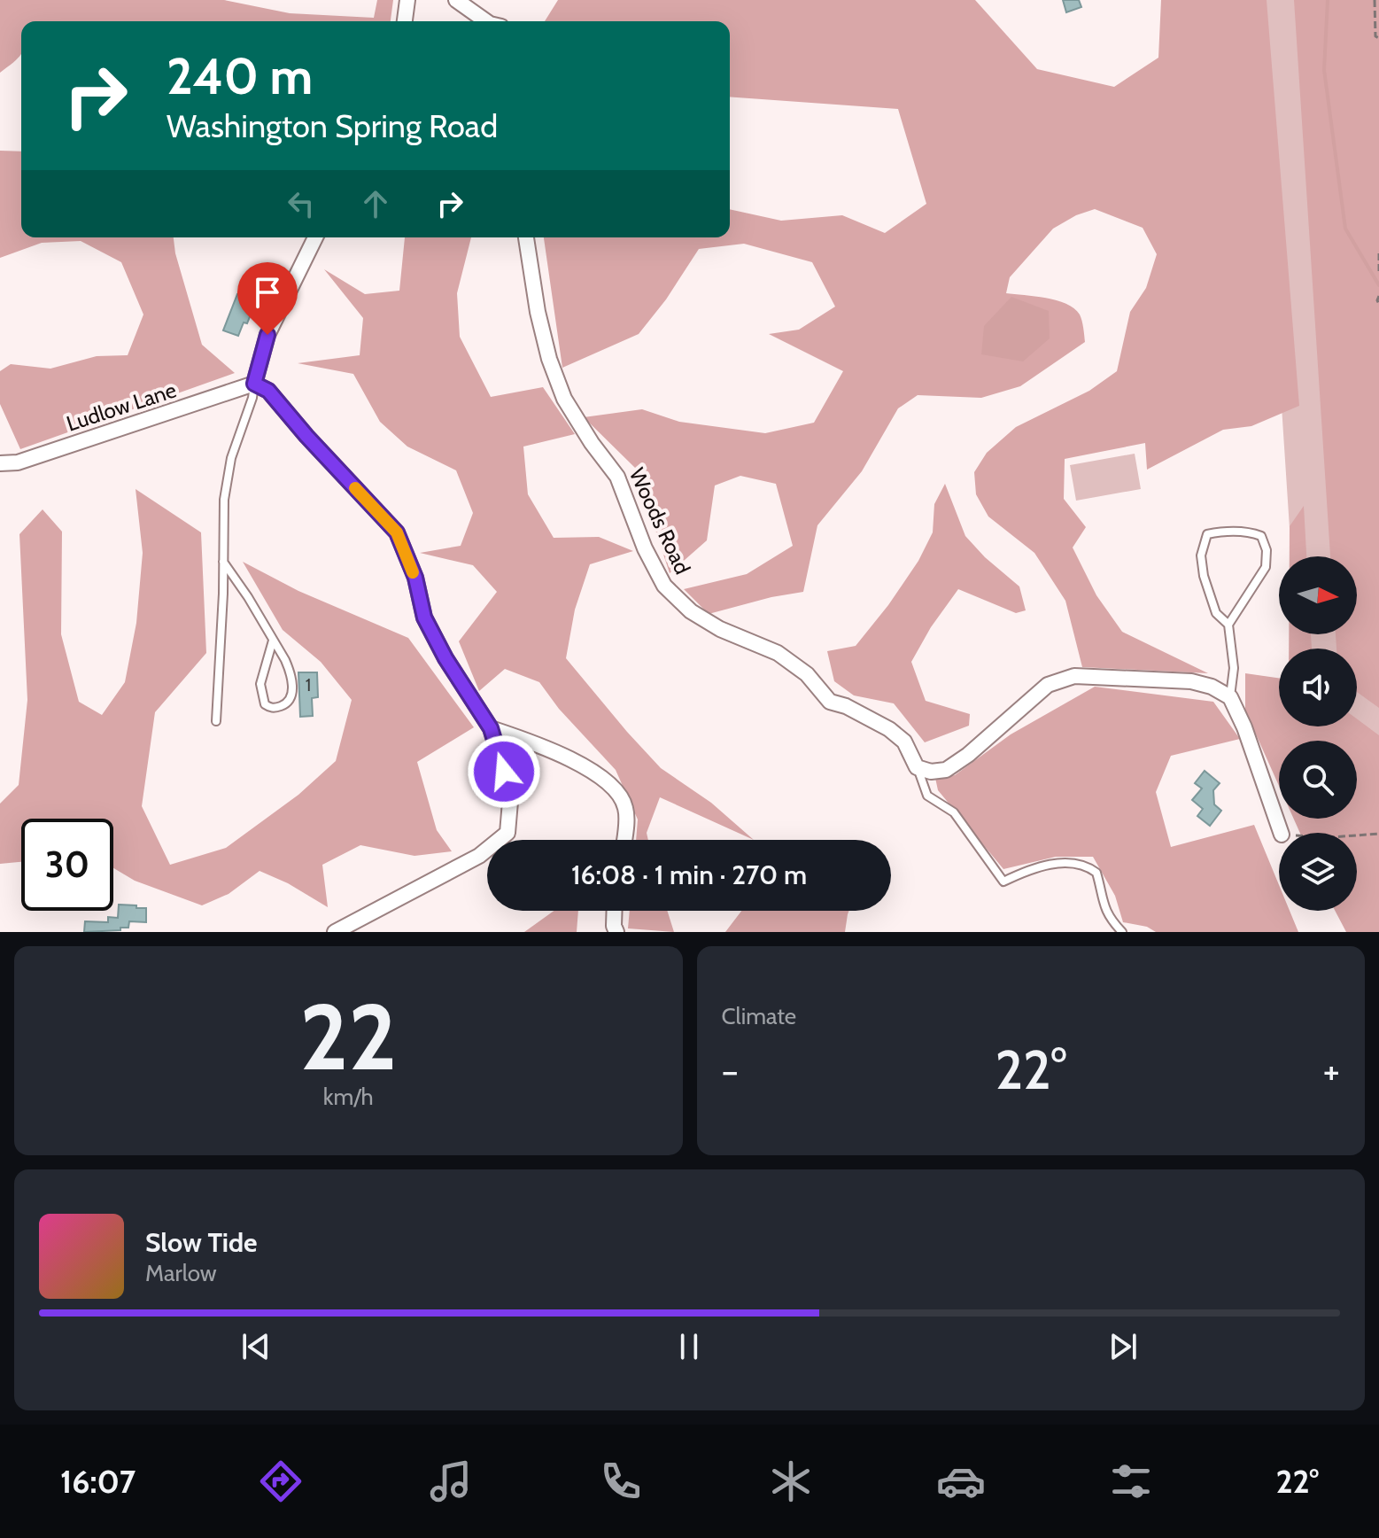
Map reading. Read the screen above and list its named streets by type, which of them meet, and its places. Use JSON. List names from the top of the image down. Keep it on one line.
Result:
{"streets":{"street":["Ludlow Lane","Woods Road"]},"house_numbers":["1"],"north":"right","page":{"turn":["240 m","Washington Spring Road"],"limit":"30","trip":"16:08 · 1 min · 270 m","tile":[["22","km/h"],"Climate"],"heat":["−","22°","+"],"song":["Slow Tide","Marlow"],"tabs":["16:07","22°"]}}
